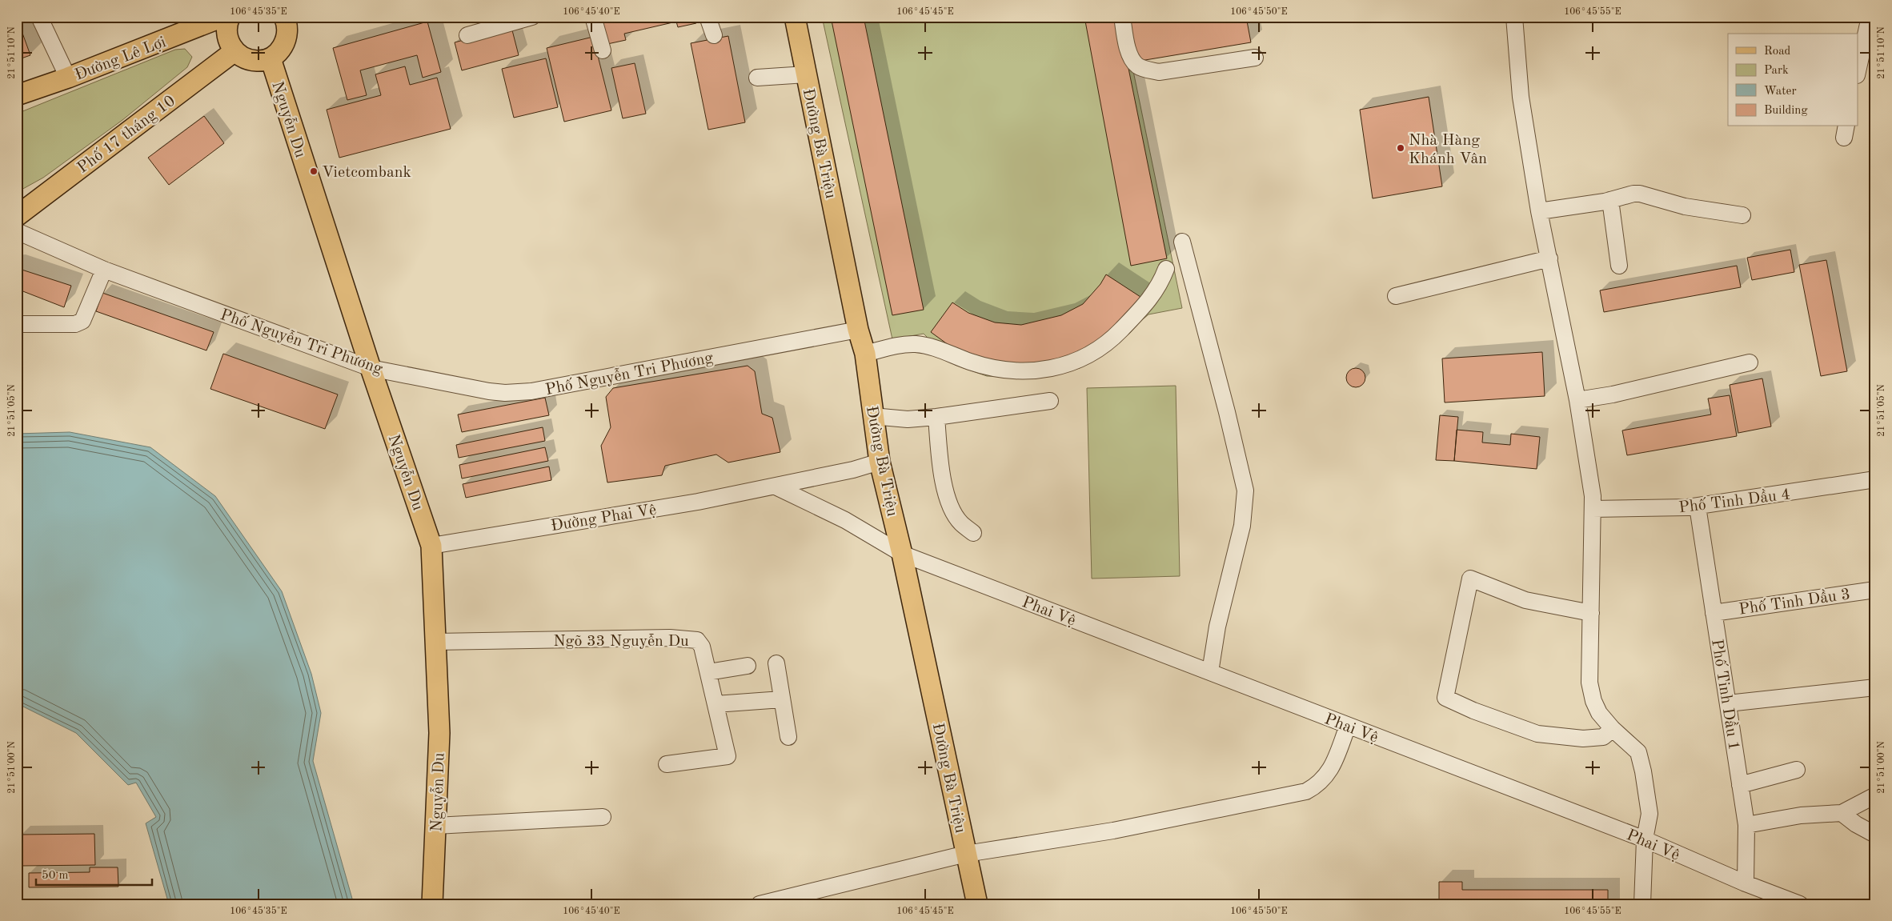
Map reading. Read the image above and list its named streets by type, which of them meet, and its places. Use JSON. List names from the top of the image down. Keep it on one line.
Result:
{"streets":{"main road":["Đường Lê Lợi","Nguyễn Du","Phố 17 tháng 10","Đường Bà Triệu"],"street":["Phố Nguyễn Tri Phương","Phố Tinh Dầu 4","Đường Phai Vệ","Phố Tinh Dầu 3","Phai Vệ","Ngõ 33 Nguyễn Du","Phố Tinh Dầu 1"]},"crossings":[["Nguyễn Du","Phố Nguyễn Tri Phương"],["Nguyễn Du","Đường Phai Vệ"],["Nguyễn Du","Ngõ 33 Nguyễn Du"],["Đường Bà Triệu","Phố Nguyễn Tri Phương"],["Đường Bà Triệu","Đường Phai Vệ"],["Đường Bà Triệu","Phai Vệ"],["Phố Tinh Dầu 4","Phố Tinh Dầu 1"],["Phố Tinh Dầu 3","Phố Tinh Dầu 1"],["Phai Vệ","Phố Tinh Dầu 1"]],"places":["Nhà Hàng Khánh Vân","Vietcombank"],"legend":["Road","Park","Water","Building"],"scale_bar":"50 m","coordinates":["106°45'35\"E","106°45'40\"E","106°45'45\"E","106°45'50\"E","106°45'55\"E","21°51'10\"N","21°51'05\"N","21°51'00\"N"]}
